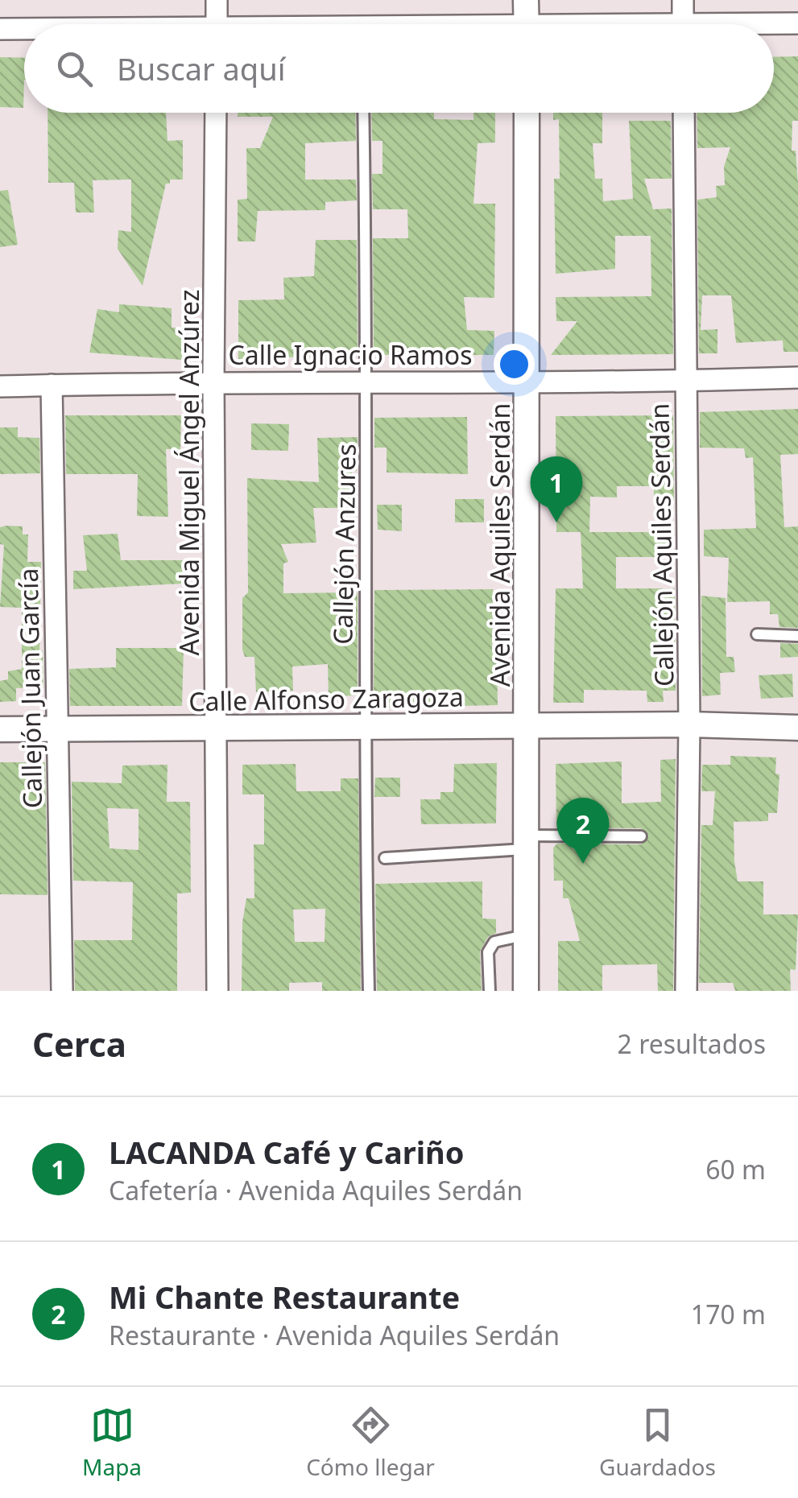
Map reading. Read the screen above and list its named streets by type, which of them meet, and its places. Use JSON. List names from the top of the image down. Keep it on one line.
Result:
{"streets":{"street":["Calle Ignacio Ramos","Avenida Miguel Ángel Anzúrez","Avenida Aquiles Serdán","Callejón Aquiles Serdán","Callejón Juan García","Calle Alfonso Zaragoza"],"lane":["Callejón Anzures"]},"crossings":[["Calle Ignacio Ramos","Avenida Miguel Ángel Anzúrez"],["Calle Ignacio Ramos","Callejón Anzures"],["Calle Ignacio Ramos","Avenida Aquiles Serdán"],["Calle Ignacio Ramos","Callejón Aquiles Serdán"],["Calle Ignacio Ramos","Callejón Juan García"],["Avenida Miguel Ángel Anzúrez","Calle Alfonso Zaragoza"],["Callejón Anzures","Calle Alfonso Zaragoza"],["Avenida Aquiles Serdán","Calle Alfonso Zaragoza"],["Callejón Aquiles Serdán","Calle Alfonso Zaragoza"],["Callejón Juan García","Calle Alfonso Zaragoza"]],"page":{"search":"Buscar aquí","pins":["1","2"],"heading":["Cerca","2 resultados"],"list":[{"mark":"1","name":"LACANDA Café y Cariño","note":"Cafetería · Avenida Aquiles Serdán","value":"60 m"},{"mark":"2","name":"Mi Chante Restaurante","note":"Restaurante · Avenida Aquiles Serdán","value":"170 m"}],"nav":["Mapa","Cómo llegar","Guardados"]}}
